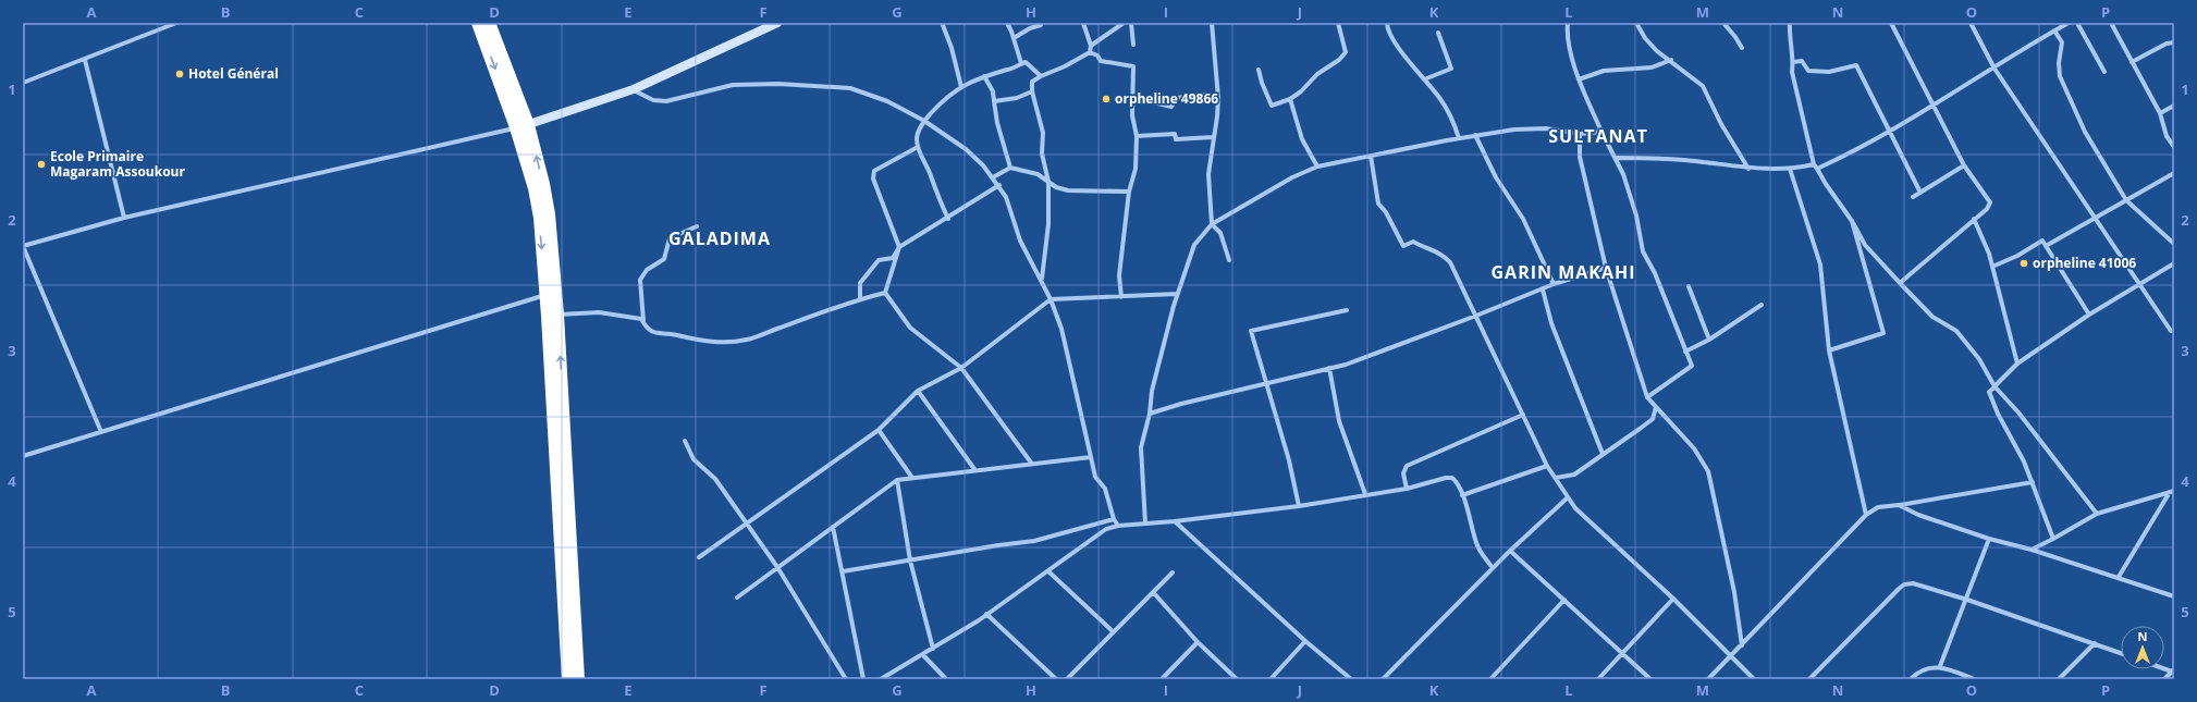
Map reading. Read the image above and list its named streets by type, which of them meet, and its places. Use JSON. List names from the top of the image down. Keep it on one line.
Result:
{"districts":["SULTANAT","GALADIMA","GARIN MAKAHI"],"places":["Hotel Général","orpheline 49866","Ecole Primaire Magaram Assoukour","orpheline 41006"],"north":"top","grid":{"columns":["A","B","C","D","E","F","G","H","I","J","K","L","M","N","O","P"],"rows":["1","2","3","4","5"]}}
